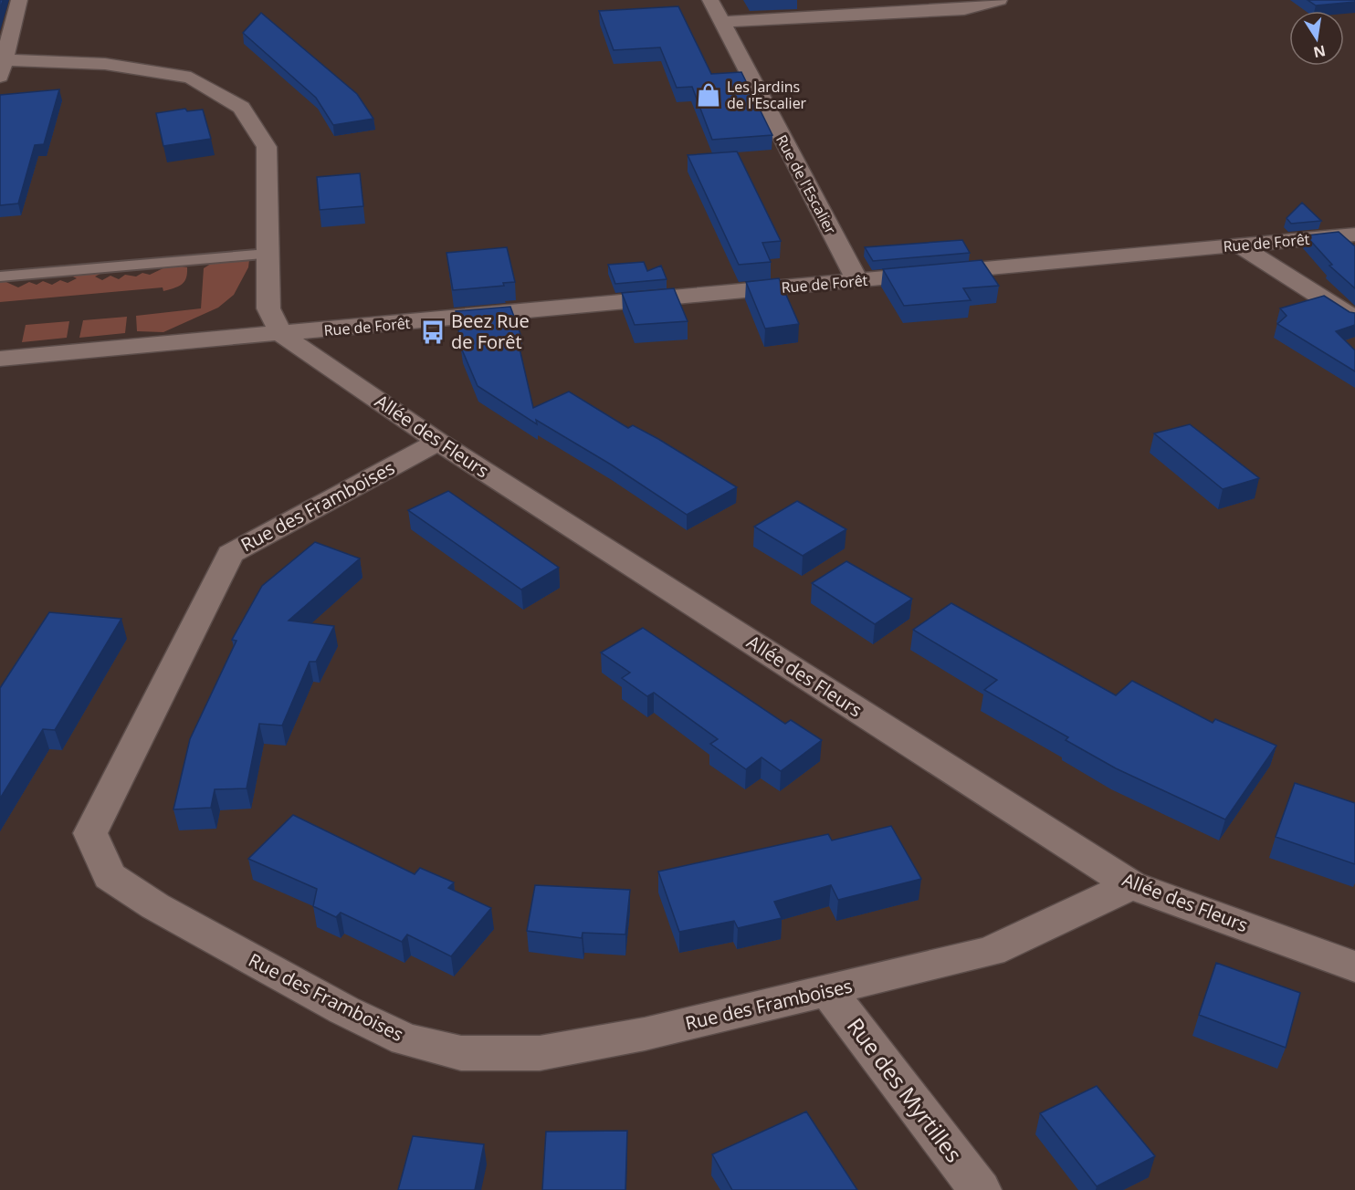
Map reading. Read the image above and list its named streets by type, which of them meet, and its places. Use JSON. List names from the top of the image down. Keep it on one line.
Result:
{"streets":{"street":["Rue de l'Escalier","Rue de Forêt","Allée des Fleurs","Rue des Framboises","Rue des Myrtilles"]},"crossings":[["Rue de l'Escalier","Rue de Forêt"],["Rue de Forêt","Allée des Fleurs"],["Allée des Fleurs","Rue des Framboises"],["Rue des Framboises","Rue des Myrtilles"]],"places":{"shop":["Les Jardins de l'Escalier"],"bus stop":["Beez Rue de Forêt"]},"north":"bottom"}
